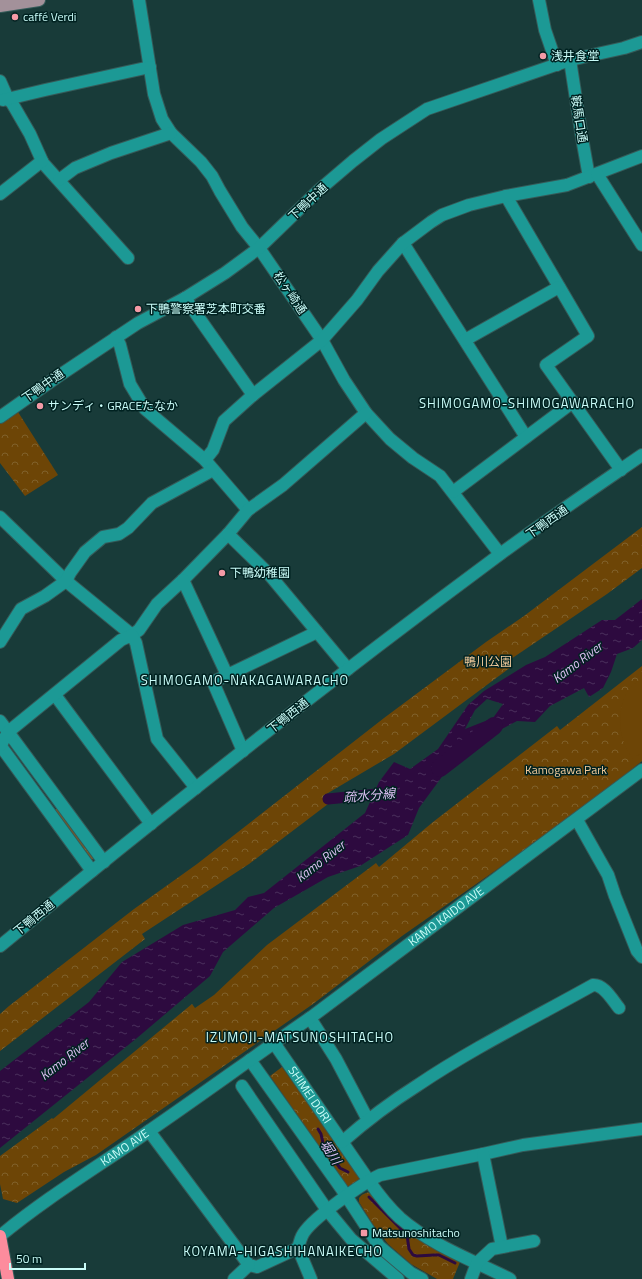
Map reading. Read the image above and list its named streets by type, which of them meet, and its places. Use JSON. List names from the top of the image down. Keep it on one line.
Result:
{"streets":{"street":["鞍馬口通","下鴨中通","松ヶ崎通","下鴨西通","KAMO KAIDO AVE","SHIMEI DORI","KAMO AVE"]},"crossings":[["鞍馬口通","下鴨中通"],["下鴨中通","松ヶ崎通"],["松ヶ崎通","下鴨西通"],["KAMO KAIDO AVE","SHIMEI DORI"],["KAMO KAIDO AVE","KAMO AVE"]],"districts":["SHIMOGAMO-SHIMOGAWARACHO","SHIMOGAMO-NAKAGAWARACHO","IZUMOJI-MATSUNOSHITACHO","KOYAMA-HIGASHIHANAIKECHO"],"water":["Kamo River","疏水分線","堀川"],"parks":["鴨川公園","Kamogawa Park"],"places":{"other":["caffé Verdi","浅井食堂","下鴨警察署芝本町交番","サンディ・GRACEたなか","下鴨幼稚園"],"transit":["Matsunoshitacho"]},"scale_bar":"50 m"}
